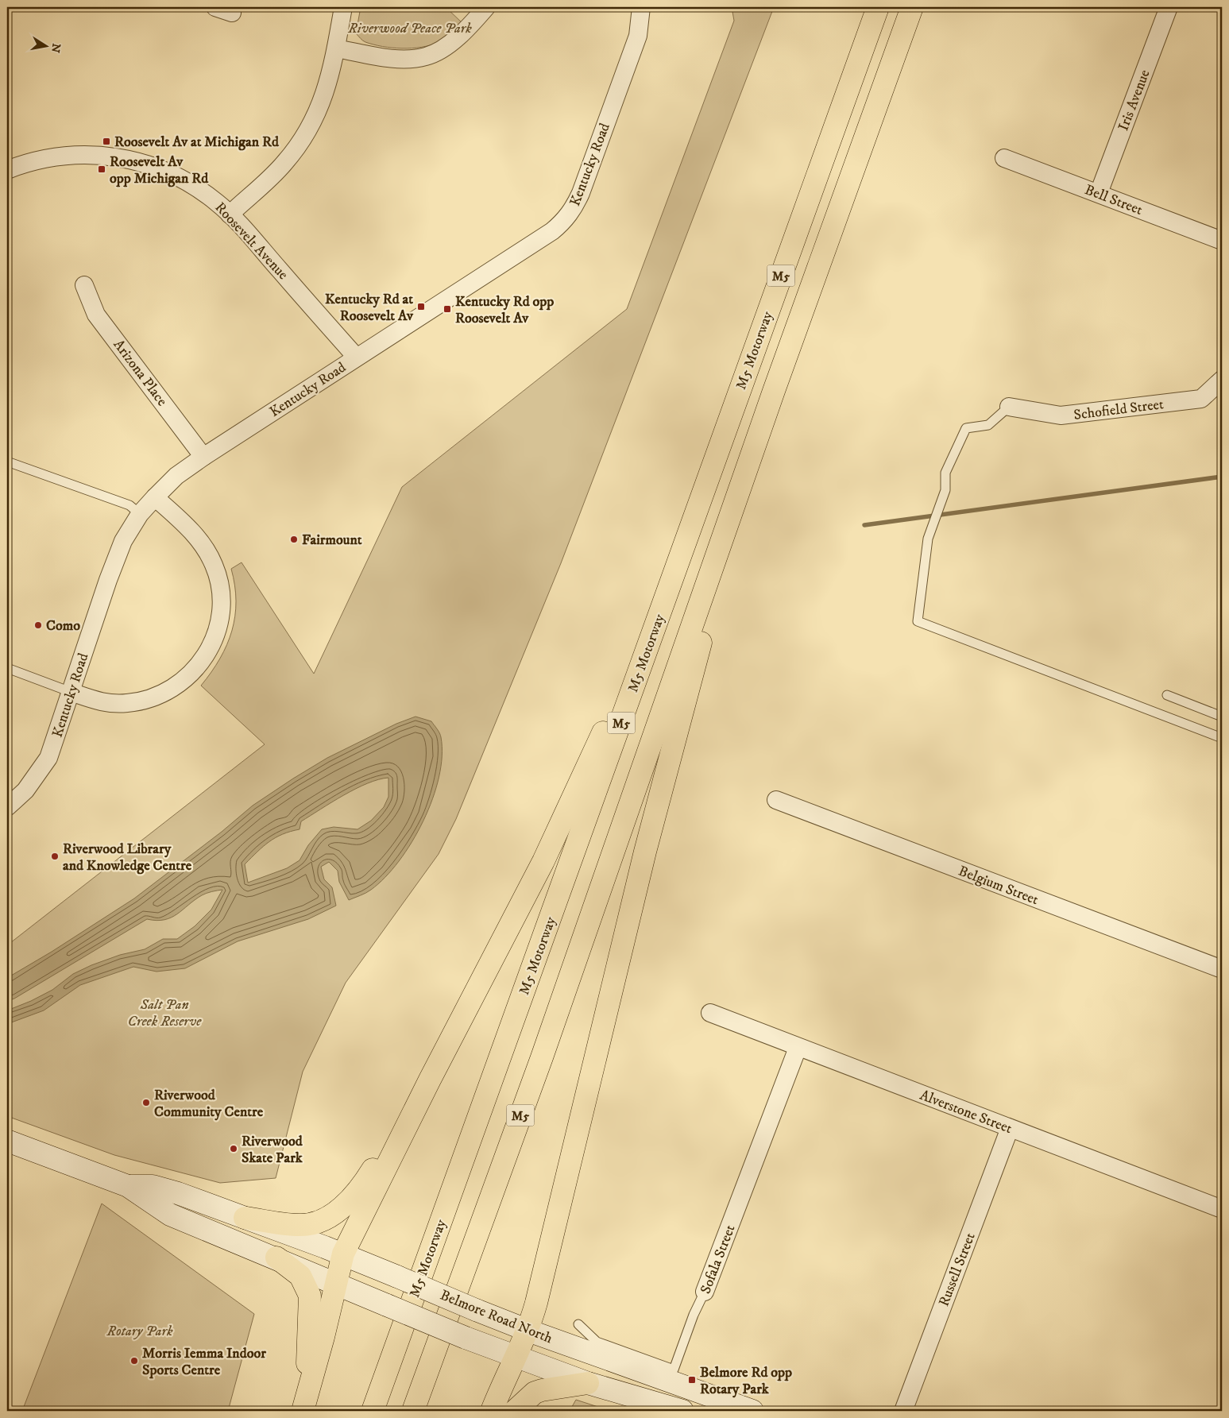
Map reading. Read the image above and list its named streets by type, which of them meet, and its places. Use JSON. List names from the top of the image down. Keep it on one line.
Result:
{"streets":{"highway":["M5","M5 Motorway"],"main road":["Belmore Road North"],"street":["Iris Avenue","Kentucky Road","Bell Street","Roosevelt Avenue","Arizona Place","Schofield Street","Belgium Street","Alverstone Street","Sofala Street","Russell Street"]},"crossings":[["Iris Avenue","Bell Street"],["Kentucky Road","Roosevelt Avenue"],["Kentucky Road","Arizona Place"],["Alverstone Street","Sofala Street"],["Alverstone Street","Russell Street"]],"parks":["Riverwood Peace Park","Salt Pan Creek Reserve","Rotary Park"],"places":{"transit":["Roosevelt Av at Michigan Rd","Roosevelt Av opp Michigan Rd","Kentucky Rd at Roosevelt Av","Kentucky Rd opp Roosevelt Av","Belmore Rd opp Rotary Park"],"other":["Fairmount","Como","Riverwood Library and Knowledge Centre","Riverwood Community Centre","Riverwood Skate Park","Morris Iemma Indoor Sports Centre"]},"north":"right"}
